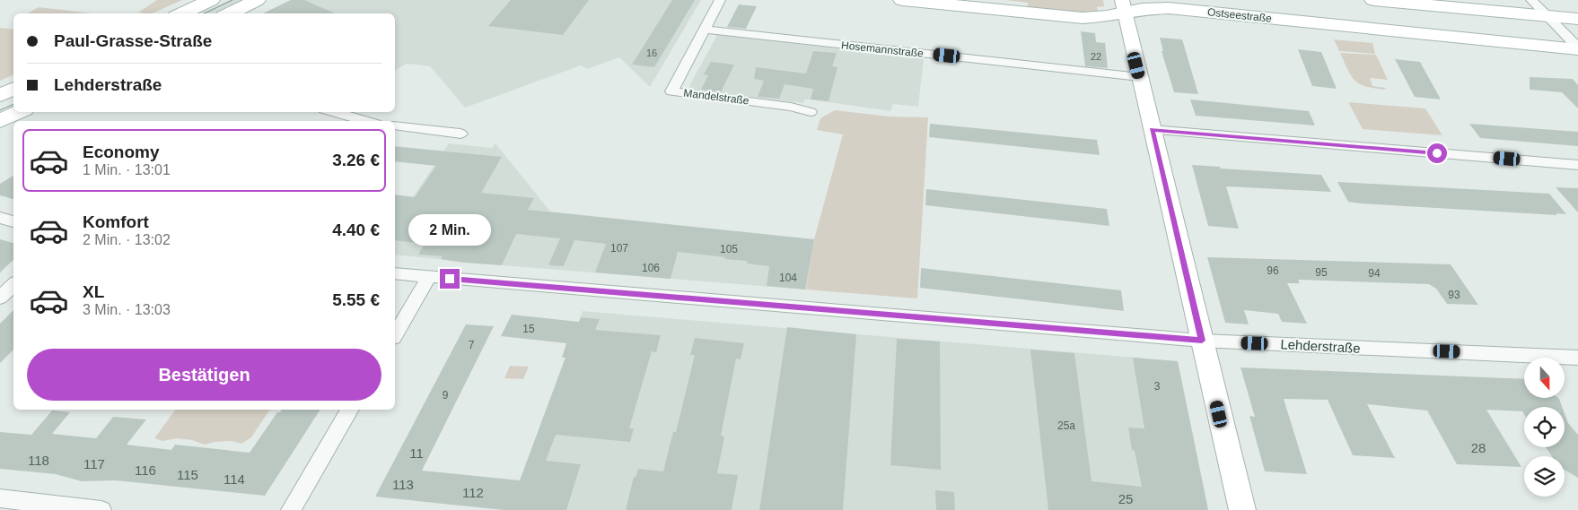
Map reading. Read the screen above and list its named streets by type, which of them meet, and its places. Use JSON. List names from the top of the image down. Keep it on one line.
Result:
{"streets":{"main road":["Ostseestraße"],"street":["Hosemannstraße","Mandelstraße","Lehderstraße"]},"crossings":[["Hosemannstraße","Mandelstraße"]],"house_numbers":["16","22","107","105","106","96","95","94","104","93","15","7","3","9","25a","28","11","118","117","116","115","114","113","112","25"],"north":"bottom","page":{"banner":["Paul-Grasse-Straße","Lehderstraße"],"list":[{"name":"Economy","note":"1 Min. · 13:01","value":"3.26 €"},{"name":"Komfort","note":"2 Min. · 13:02","value":"4.40 €"},{"name":"XL","note":"3 Min. · 13:03","value":"5.55 €"}],"bubble":"2 Min.","buttons":"Bestätigen"}}
